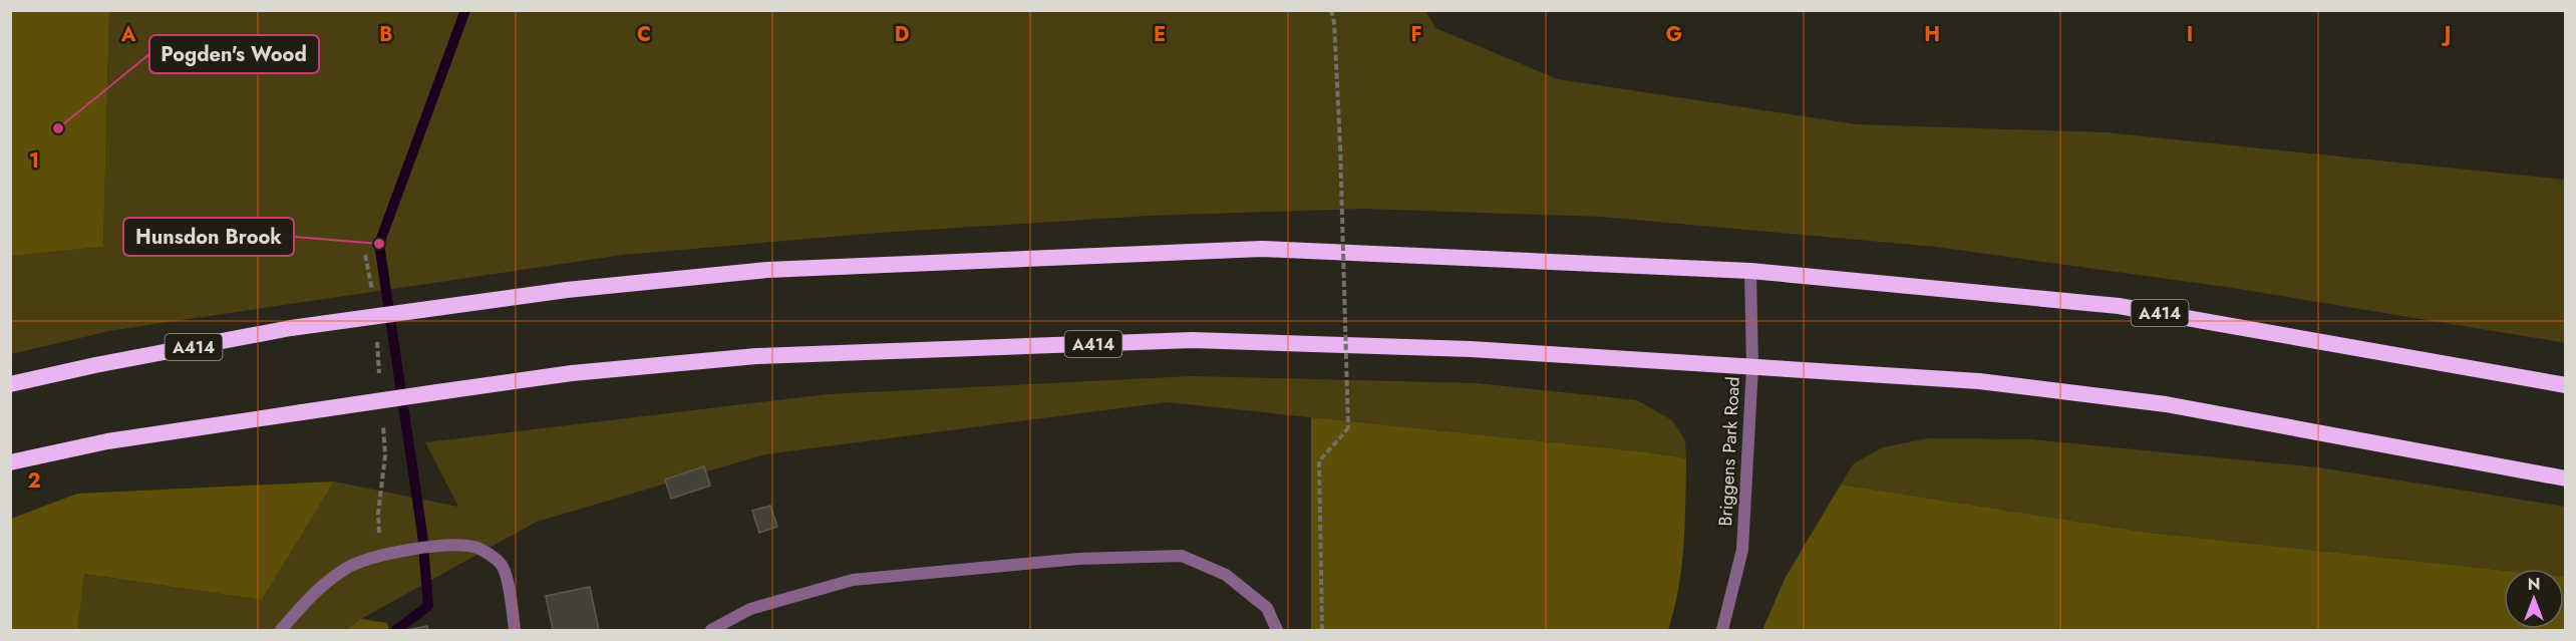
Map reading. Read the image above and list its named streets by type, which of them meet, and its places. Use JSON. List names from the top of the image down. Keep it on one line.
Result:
{"streets":{"highway":["A414"],"street":["Briggens Park Road"]},"crossings":[["A414","Briggens Park Road"]],"places":["Pogden's Wood","Hunsdon Brook"],"north":"top","grid":{"columns":["A","B","C","D","E","F","G","H","I","J"],"rows":["1","2"]}}
